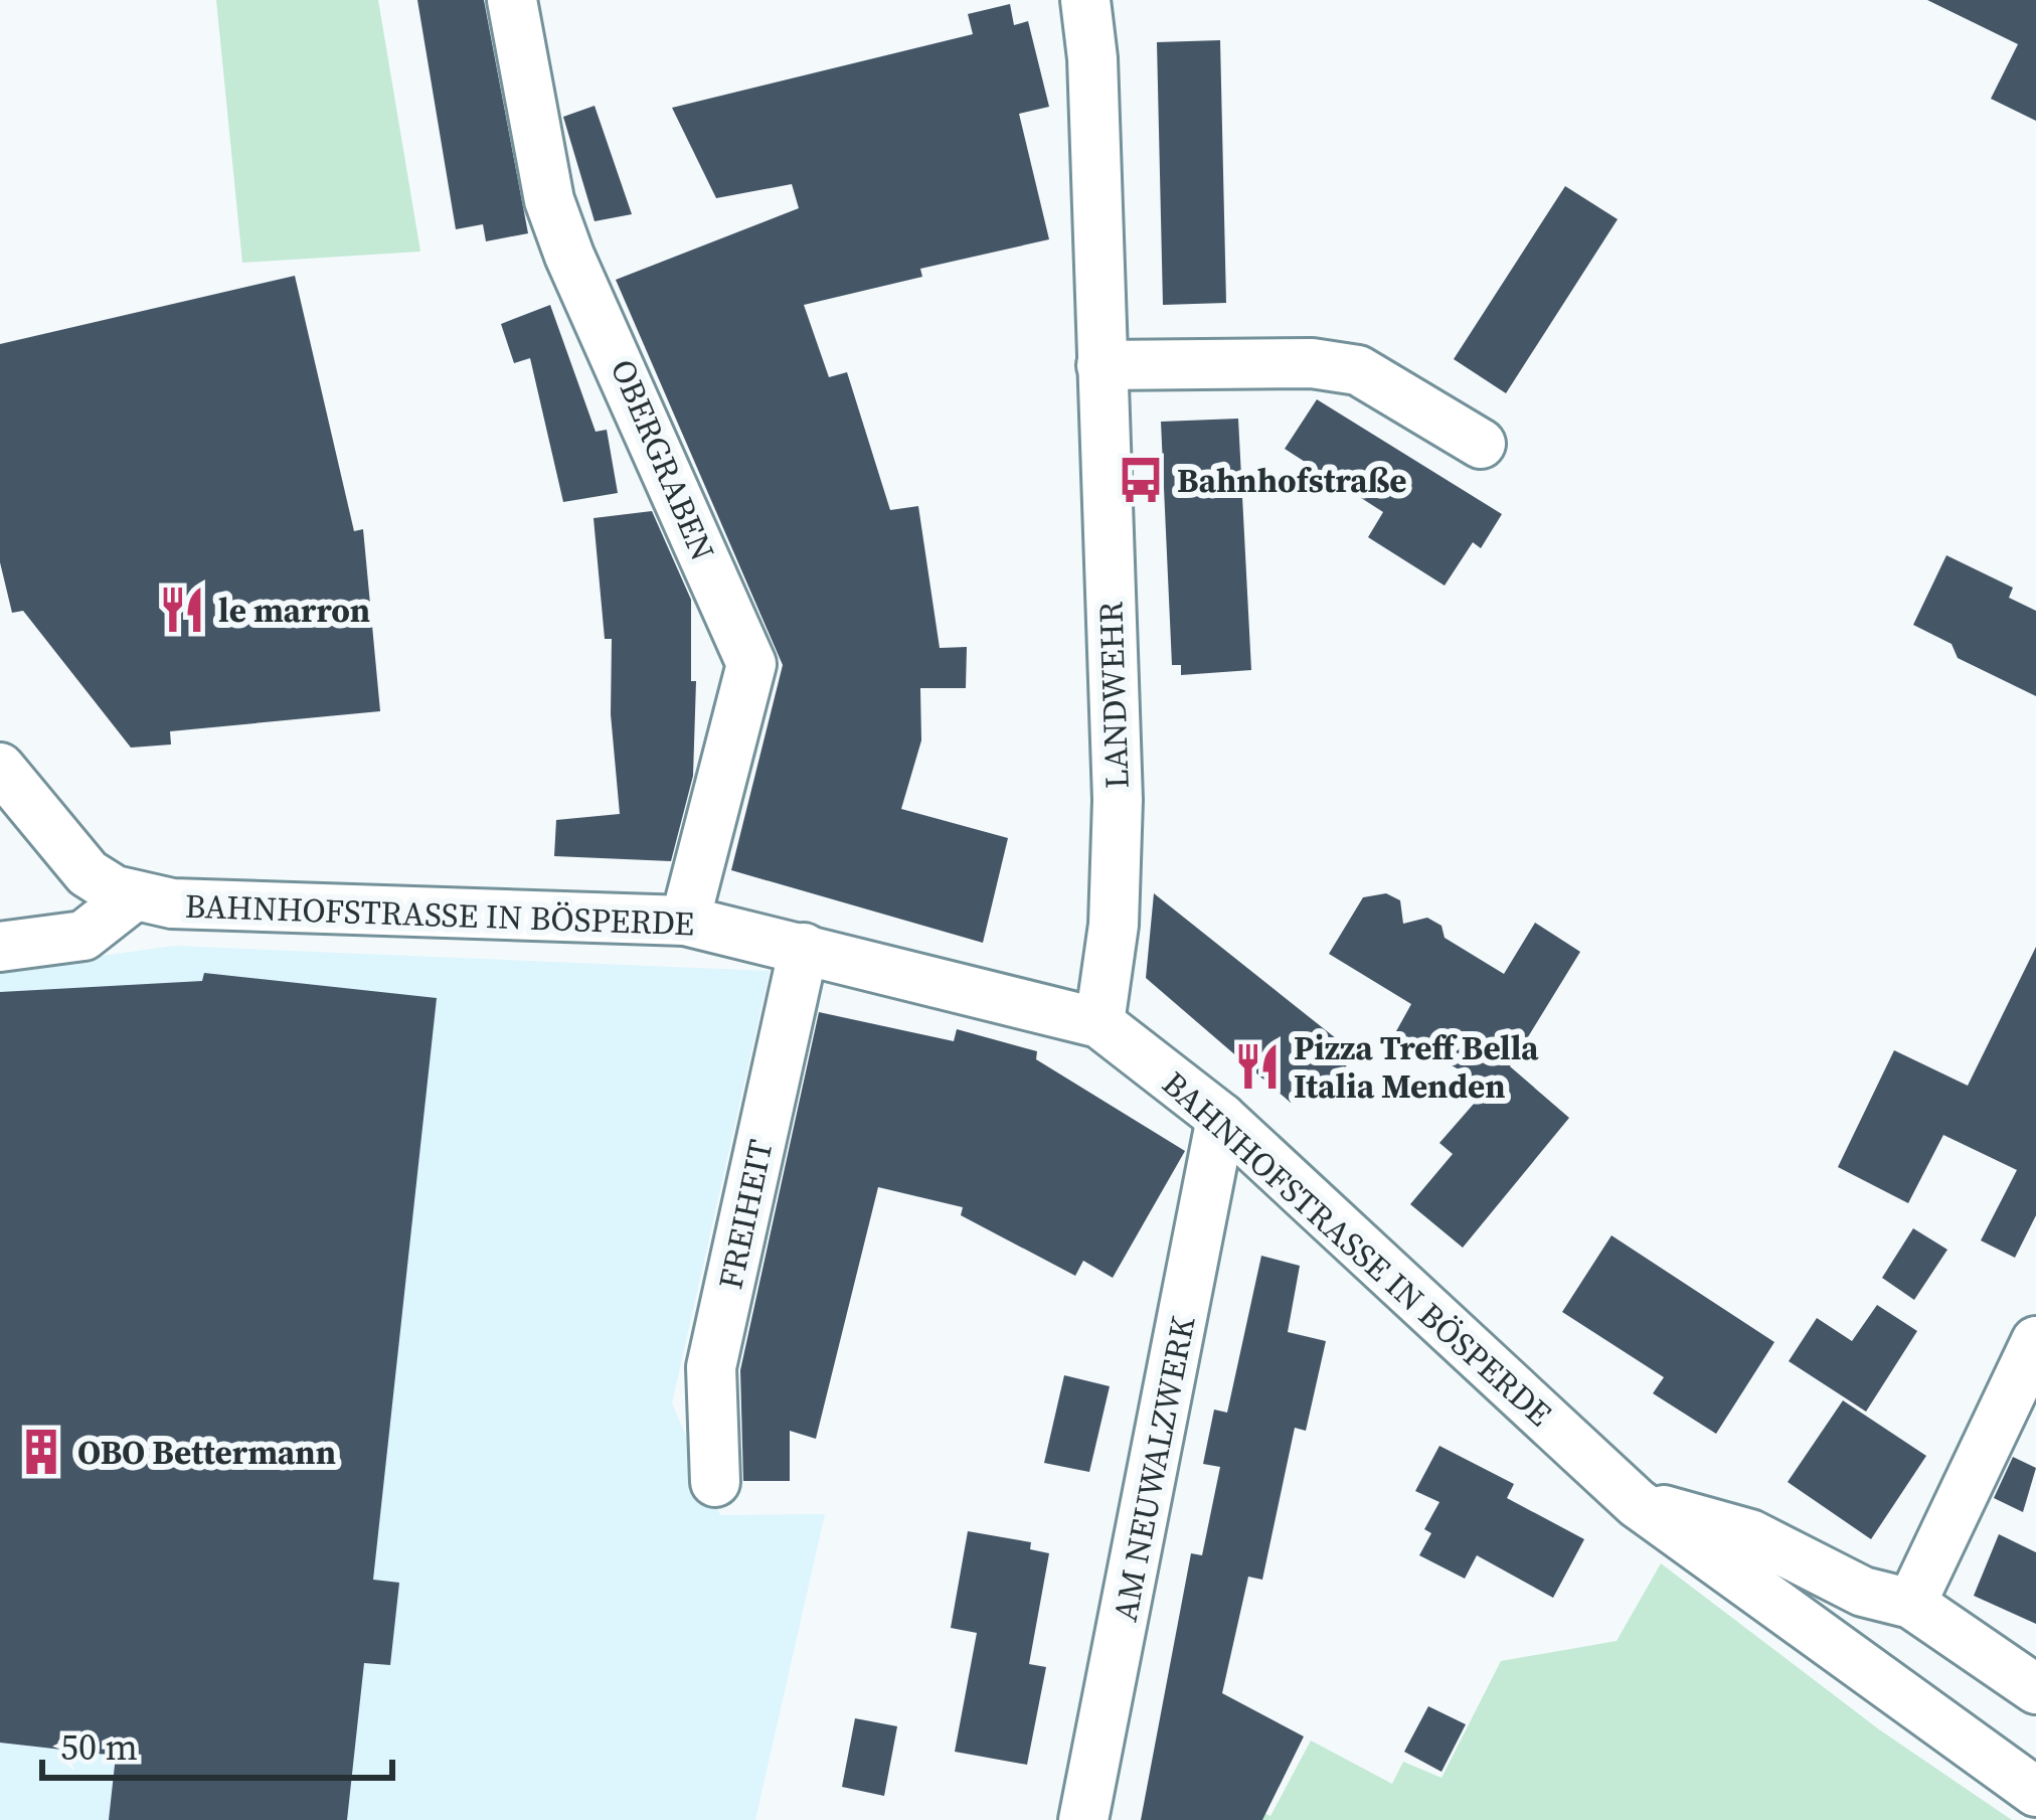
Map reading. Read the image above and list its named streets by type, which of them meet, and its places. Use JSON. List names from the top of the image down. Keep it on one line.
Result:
{"streets":{"street":["OBERGRABEN","LANDWEHR","BAHNHOFSTRASSE IN BÖSPERDE","FREIHEIT","AM NEUWALZWERK"]},"crossings":[["OBERGRABEN","BAHNHOFSTRASSE IN BÖSPERDE"],["LANDWEHR","BAHNHOFSTRASSE IN BÖSPERDE"],["BAHNHOFSTRASSE IN BÖSPERDE","FREIHEIT"],["BAHNHOFSTRASSE IN BÖSPERDE","AM NEUWALZWERK"]],"places":{"bus stop":["Bahnhofstraße"],"restaurant":["le marron","Pizza Treff Bella Italia Menden"],"building":["OBO Bettermann"]},"scale_bar":"50 m"}
